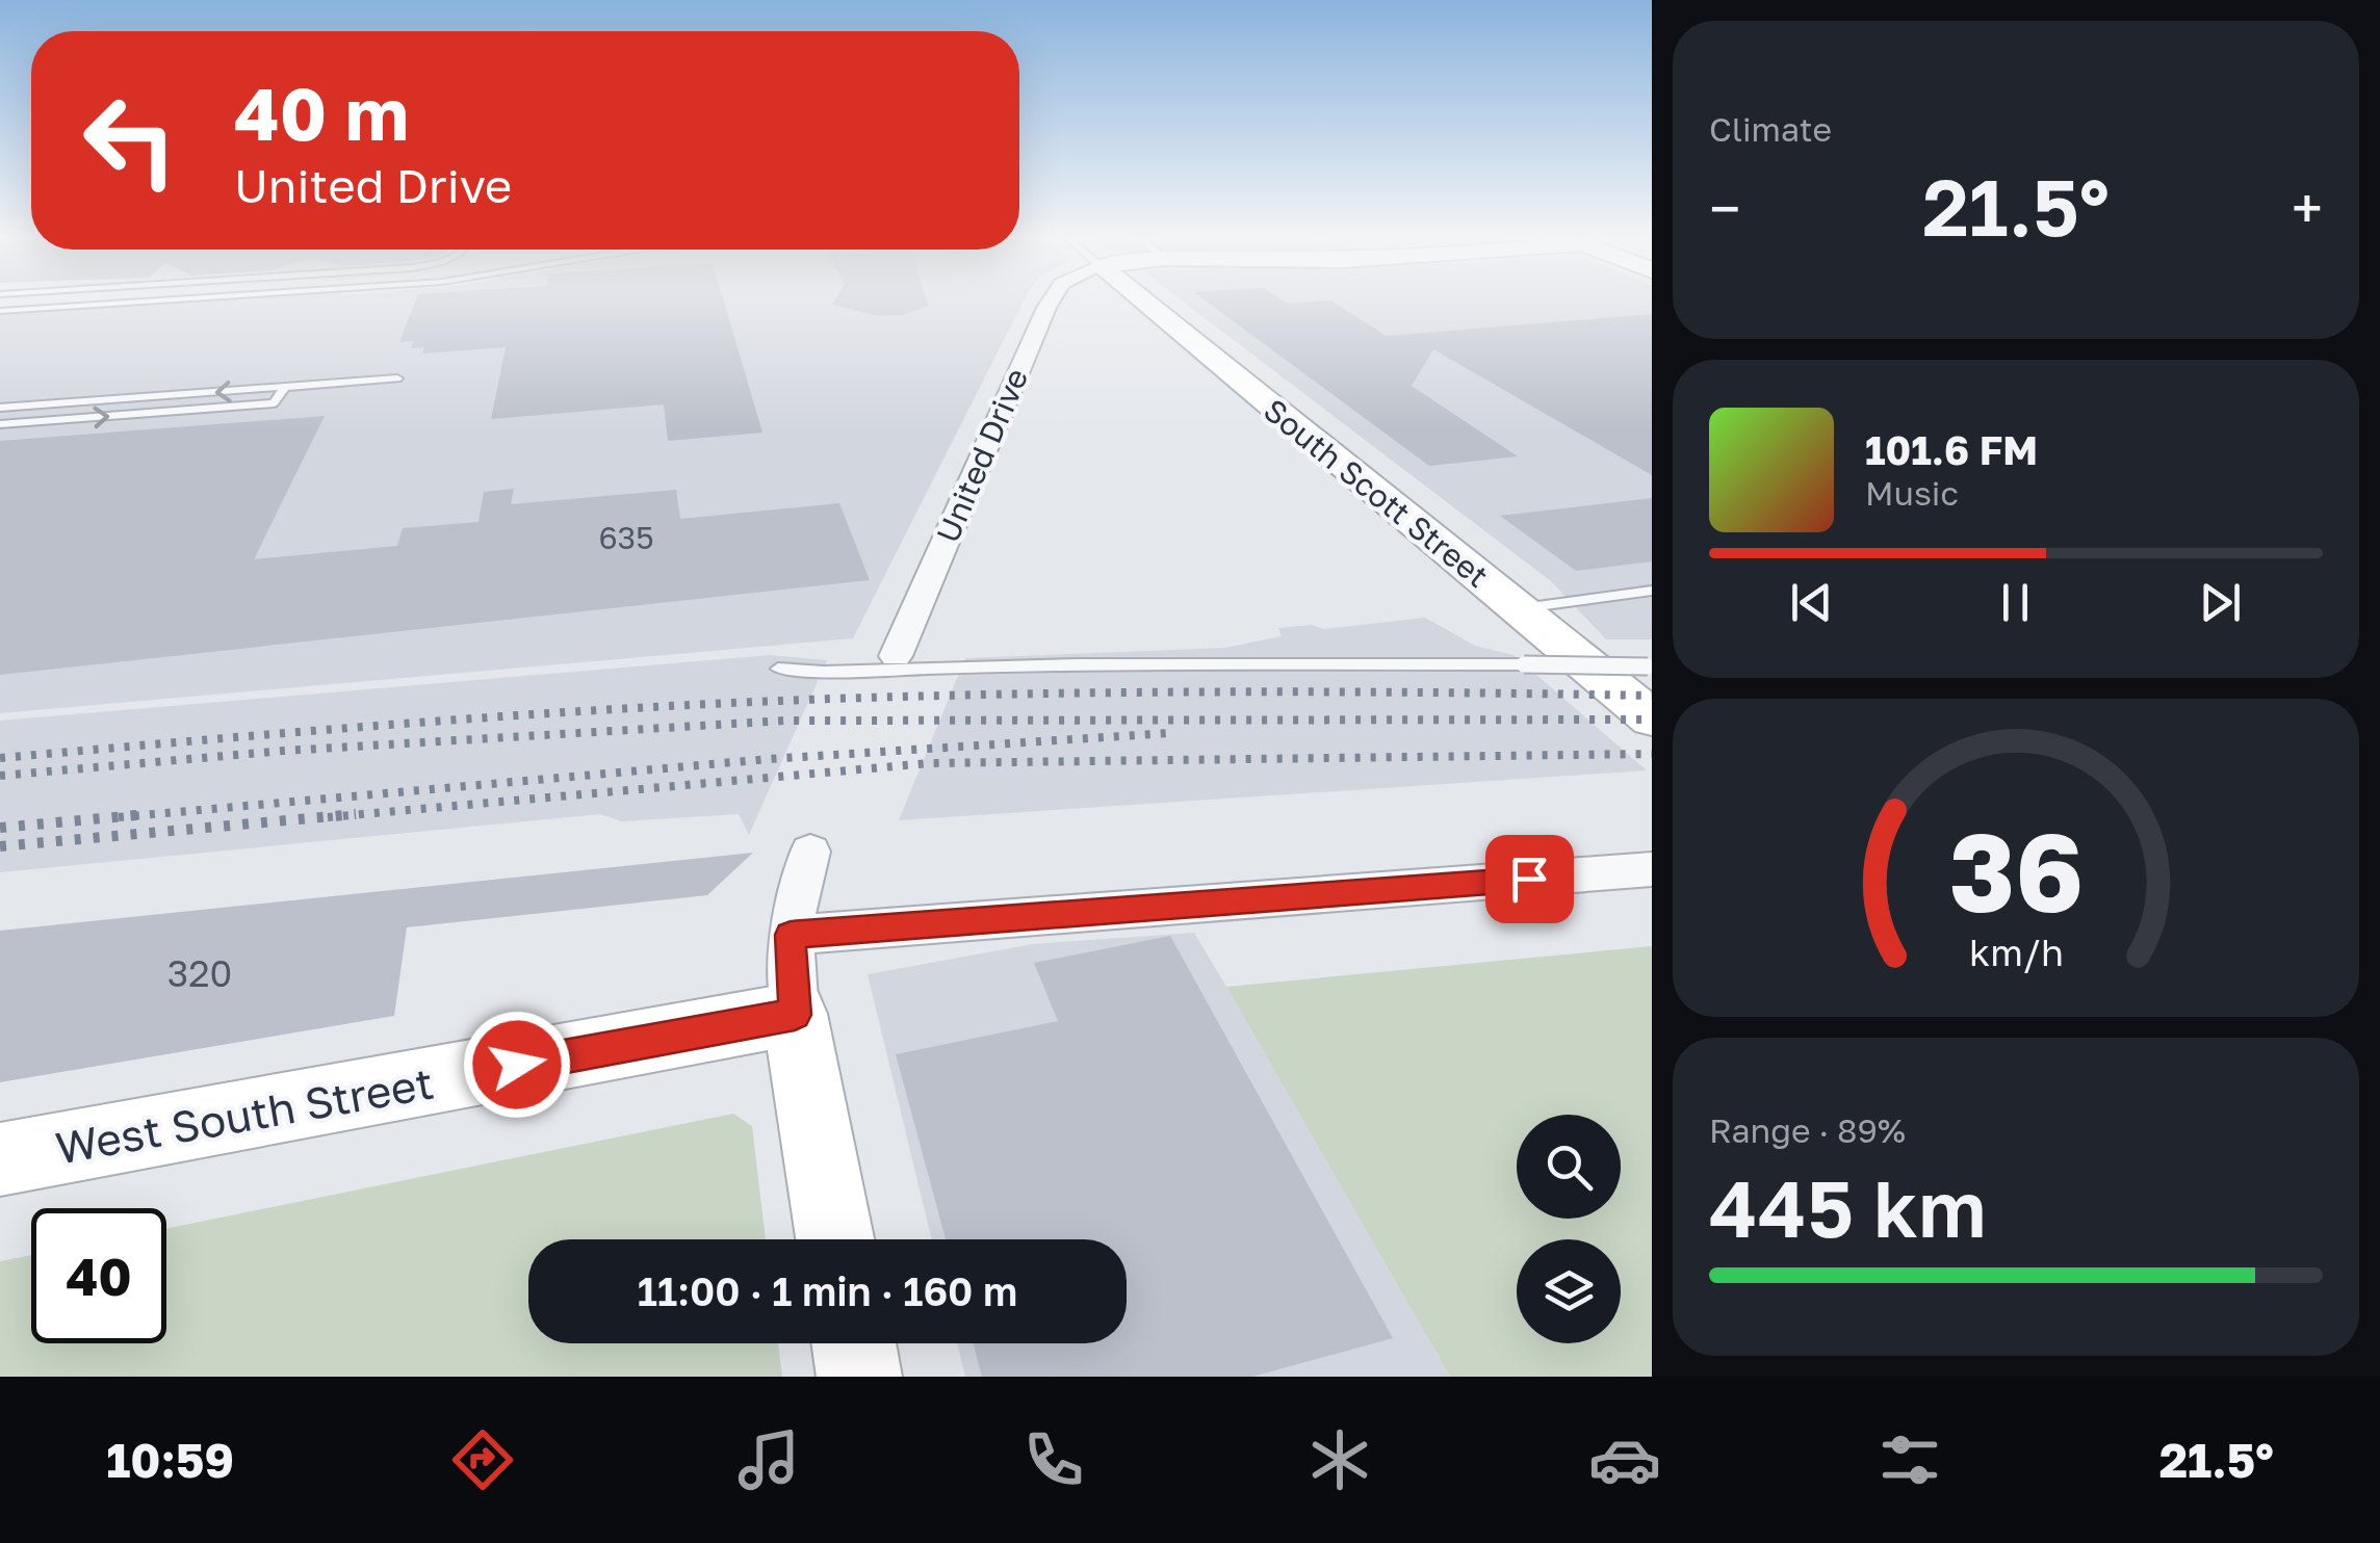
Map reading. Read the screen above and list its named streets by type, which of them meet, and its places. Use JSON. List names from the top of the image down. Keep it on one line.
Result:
{"streets":{"street":["United Drive","South Scott Street","West South Street"]},"house_numbers":["635","320"],"page":{"tile":["Climate",["Range · 89%","445 km"]],"turn":["40 m","United Drive"],"heat":["−","21.5°","+"],"song":["101.6 FM","Music"],"limit":"40","trip":"11:00 · 1 min · 160 m","tabs":["10:59","21.5°"],"gauge":["36","km/h"]}}
